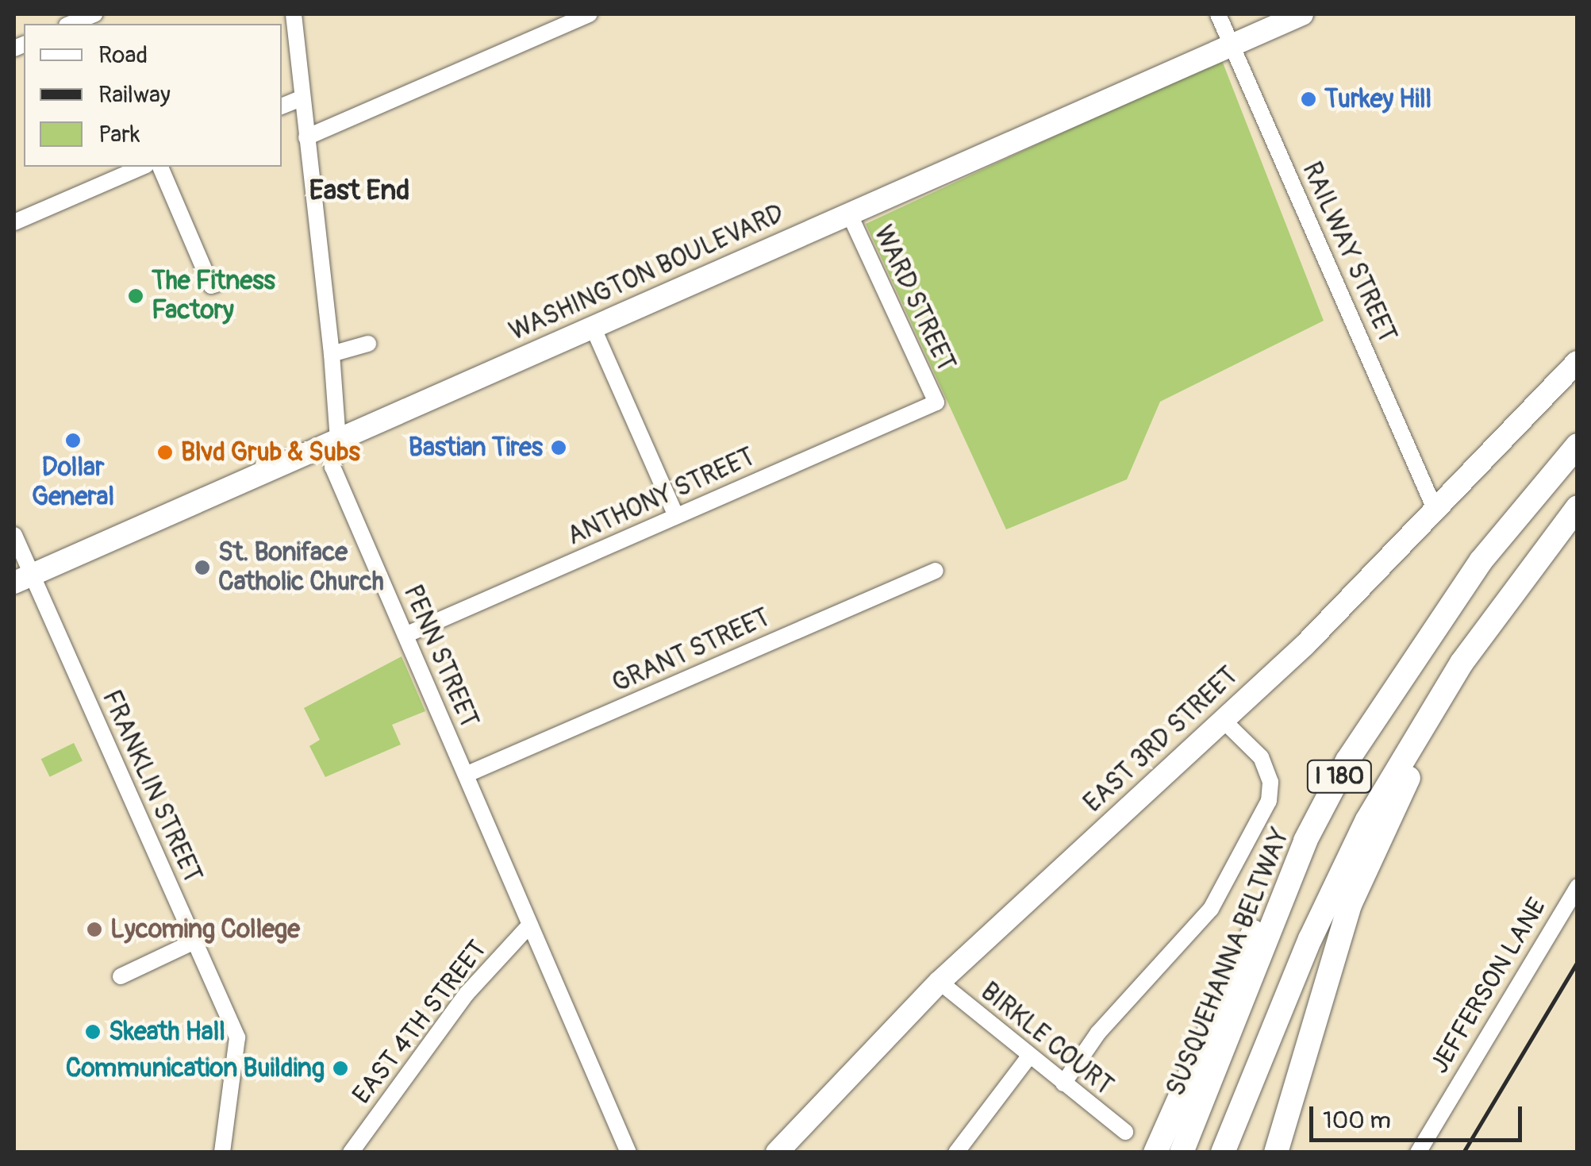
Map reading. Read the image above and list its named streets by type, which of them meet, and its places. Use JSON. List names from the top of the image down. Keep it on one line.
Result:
{"streets":{"highway":["I 180","SUSQUEHANNA BELTWAY"],"main road":["WASHINGTON BOULEVARD","EAST 3RD STREET"],"street":["RAILWAY STREET","WARD STREET","ANTHONY STREET","GRANT STREET","PENN STREET","FRANKLIN STREET","JEFFERSON LANE","EAST 4TH STREET","BIRKLE COURT"]},"crossings":[["RAILWAY STREET","WASHINGTON BOULEVARD"],["RAILWAY STREET","EAST 3RD STREET"],["WASHINGTON BOULEVARD","WARD STREET"],["WASHINGTON BOULEVARD","PENN STREET"],["WASHINGTON BOULEVARD","FRANKLIN STREET"],["WARD STREET","ANTHONY STREET"],["ANTHONY STREET","PENN STREET"],["GRANT STREET","PENN STREET"],["PENN STREET","EAST 4TH STREET"],["EAST 3RD STREET","BIRKLE COURT"]],"districts":["East End"],"places":["Turkey Hill","The Fitness Factory","Dollar General","Bastian Tires","Blvd Grub & Subs","St. Boniface Catholic Church","Lycoming College","Skeath Hall","Communication Building"],"legend":["Road","Railway","Park"],"scale_bar":"100 m"}
